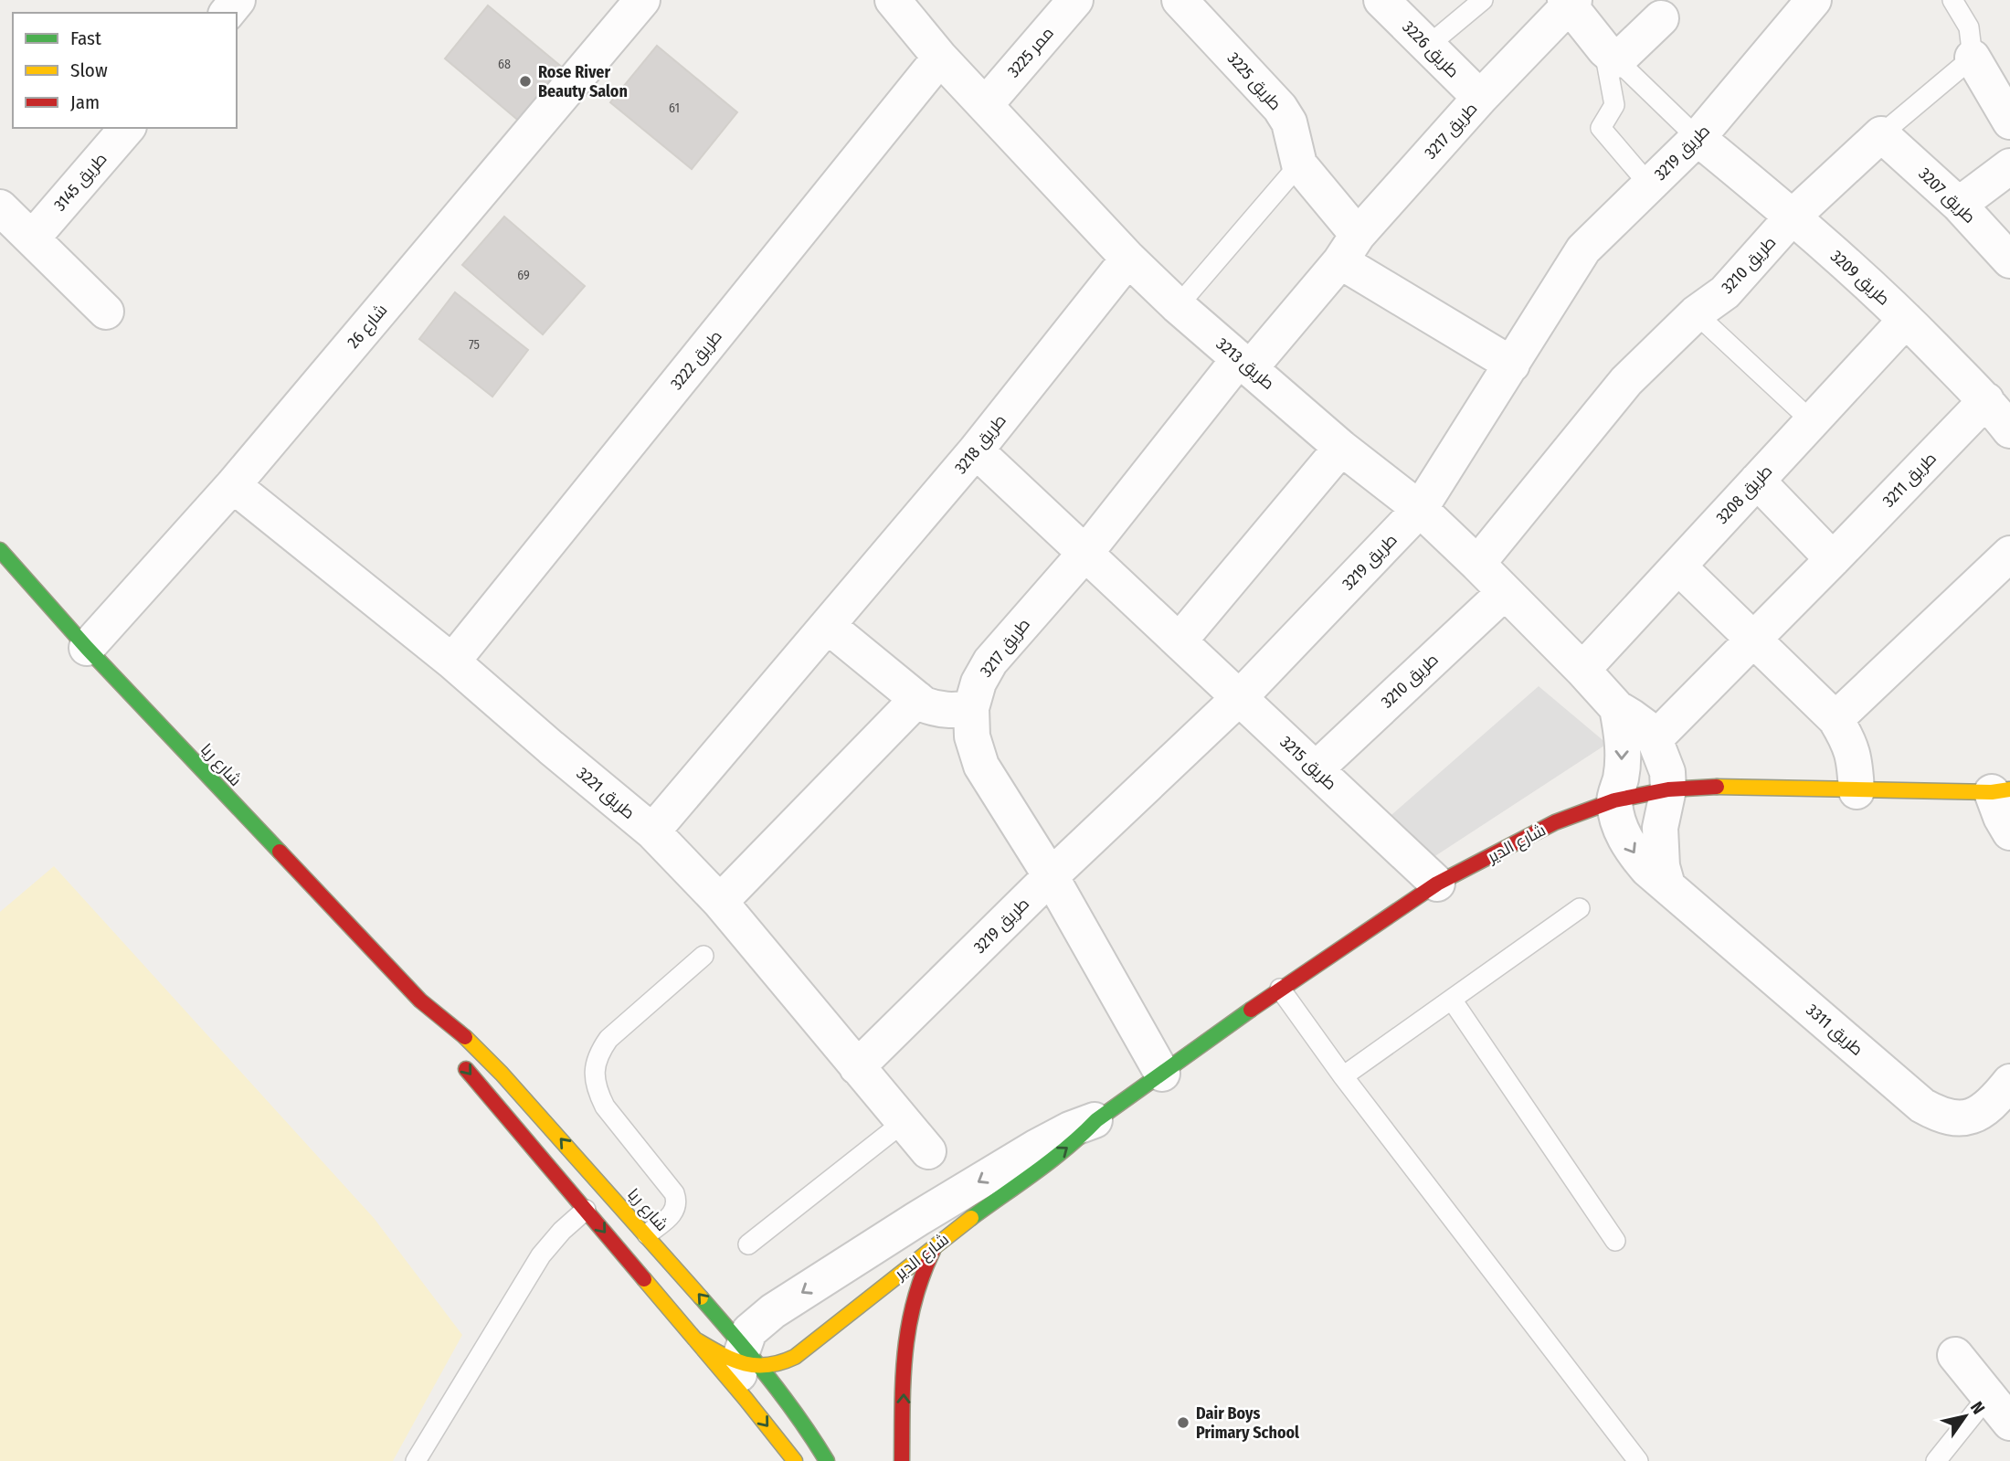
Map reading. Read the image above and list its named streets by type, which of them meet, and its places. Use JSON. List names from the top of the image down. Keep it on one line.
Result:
{"streets":{"main road":["شارع ريا","شارع الدير"],"street":["طريق 3226","ممر 3225","طريق 3225","طريق 3217","طريق 3219","طريق 3145","طريق 3207","طريق 3210","طريق 3209","شارع 26","طريق 3222","طريق 3213","طريق 3218","طريق 3211","طريق 3208","طريق 3215","طريق 3221","طريق 3311"]},"crossings":[["طريق 3226","طريق 3217"],["ممر 3225","طريق 3213"],["طريق 3225","طريق 3217"],["طريق 3217","طريق 3219"],["طريق 3217","طريق 3213"],["طريق 3217","طريق 3215"],["طريق 3217","شارع الدير"],["طريق 3219","طريق 3209"],["طريق 3219","طريق 3213"],["طريق 3219","طريق 3215"],["طريق 3219","طريق 3221"],["طريق 3207","طريق 3210"],["طريق 3210","طريق 3209"],["طريق 3210","طريق 3213"],["طريق 3210","طريق 3215"],["طريق 3209","طريق 3211"],["طريق 3209","طريق 3208"],["شارع 26","شارع ريا"],["شارع 26","طريق 3221"],["طريق 3222","طريق 3213"],["طريق 3222","طريق 3221"],["طريق 3213","طريق 3218"],["طريق 3213","طريق 3211"],["طريق 3213","طريق 3208"],["طريق 3213","شارع الدير"],["طريق 3218","طريق 3215"],["طريق 3218","طريق 3221"],["طريق 3215","شارع الدير"],["شارع ريا","شارع الدير"],["شارع الدير","طريق 3311"]],"places":["Rose River Beauty Salon","Dair Boys Primary School"],"house_numbers":["68","61","69","75"],"legend":["Fast","Slow","Jam"],"north":"top right"}
